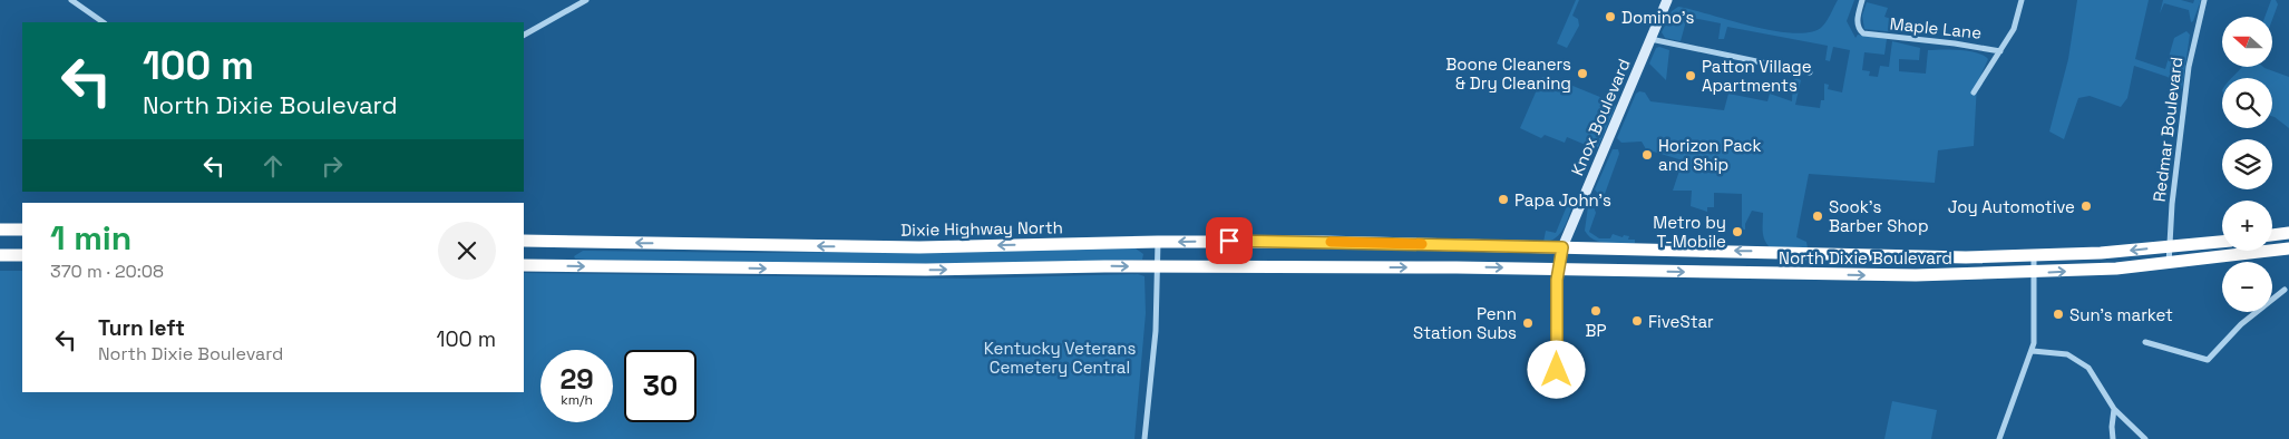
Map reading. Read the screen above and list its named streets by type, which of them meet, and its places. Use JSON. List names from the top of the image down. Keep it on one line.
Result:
{"streets":{"highway":["Dixie Highway North","North Dixie Boulevard"],"main road":["Knox Boulevard"],"street":["Maple Lane","Redmar Boulevard"]},"crossings":[["Knox Boulevard","North Dixie Boulevard"],["Redmar Boulevard","North Dixie Boulevard"],["Dixie Highway North","North Dixie Boulevard"]],"parks":["Kentucky Veterans Cemetery Central"],"places":["Domino's","Boone Cleaners & Dry Cleaning","Patton Village Apartments","Horizon Pack and Ship","Papa John's","Joy Automotive","Sook's Barber Shop","Metro by T-Mobile","BP","Sun’s market","FiveStar","Penn Station Subs"],"north":"left","page":{"map_buttons":["+","−"],"turn":["100 m","North Dixie Boulevard"],"heading":["1 min","370 m · 20:08"],"list":[{"name":"Turn left","note":"North Dixie Boulevard","value":"100 m"}],"speed":"29 km/h","limit":"30"}}
